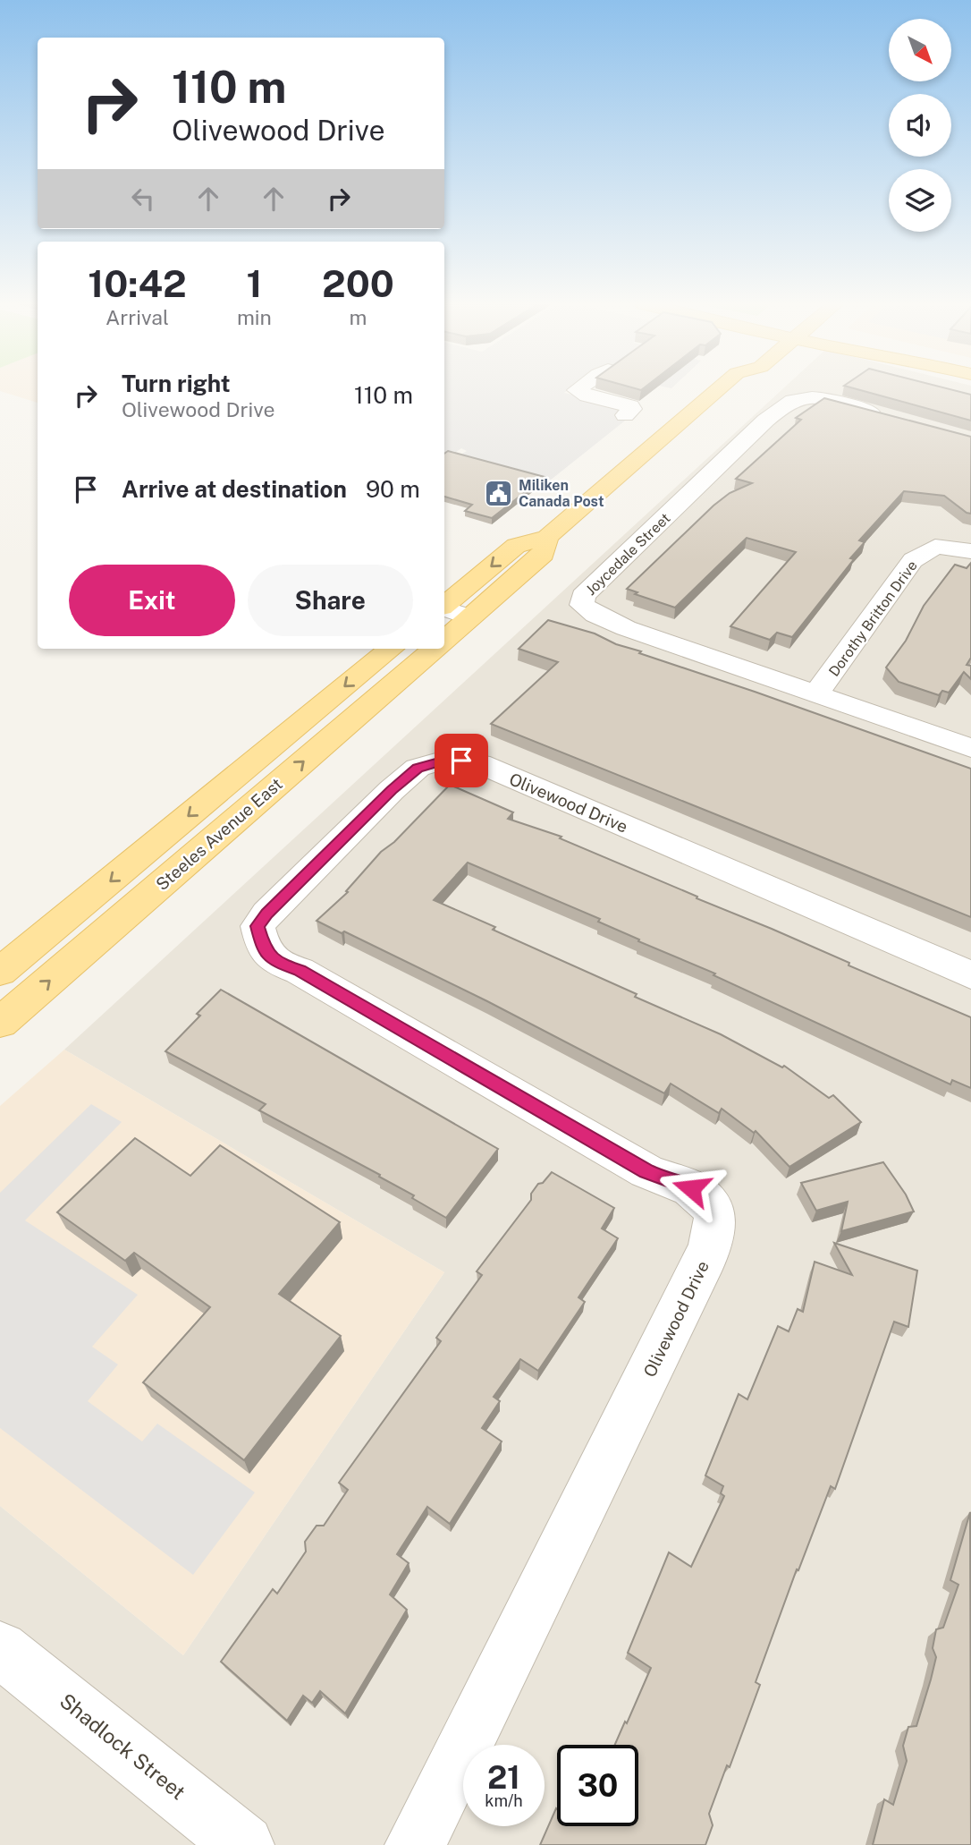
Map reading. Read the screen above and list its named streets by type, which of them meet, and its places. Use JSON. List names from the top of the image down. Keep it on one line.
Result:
{"streets":{"main road":["Steeles Avenue East"],"street":["Joycedale Street","Dorothy Britton Drive","Olivewood Drive","Shadlock Street"]},"crossings":[["Joycedale Street","Dorothy Britton Drive"]],"places":{"public building":["Miliken Canada Post"]},"north":"bottom right","page":{"turn":["110 m","Olivewood Drive"],"eta":["10:42","Arrival","1","min","200","m"],"list":[{"name":"Turn right","note":"Olivewood Drive","value":"110 m"},{"name":"Arrive at destination","value":"90 m"}],"buttons":["Exit","Share"],"speed":"21 km/h","limit":"30"}}
